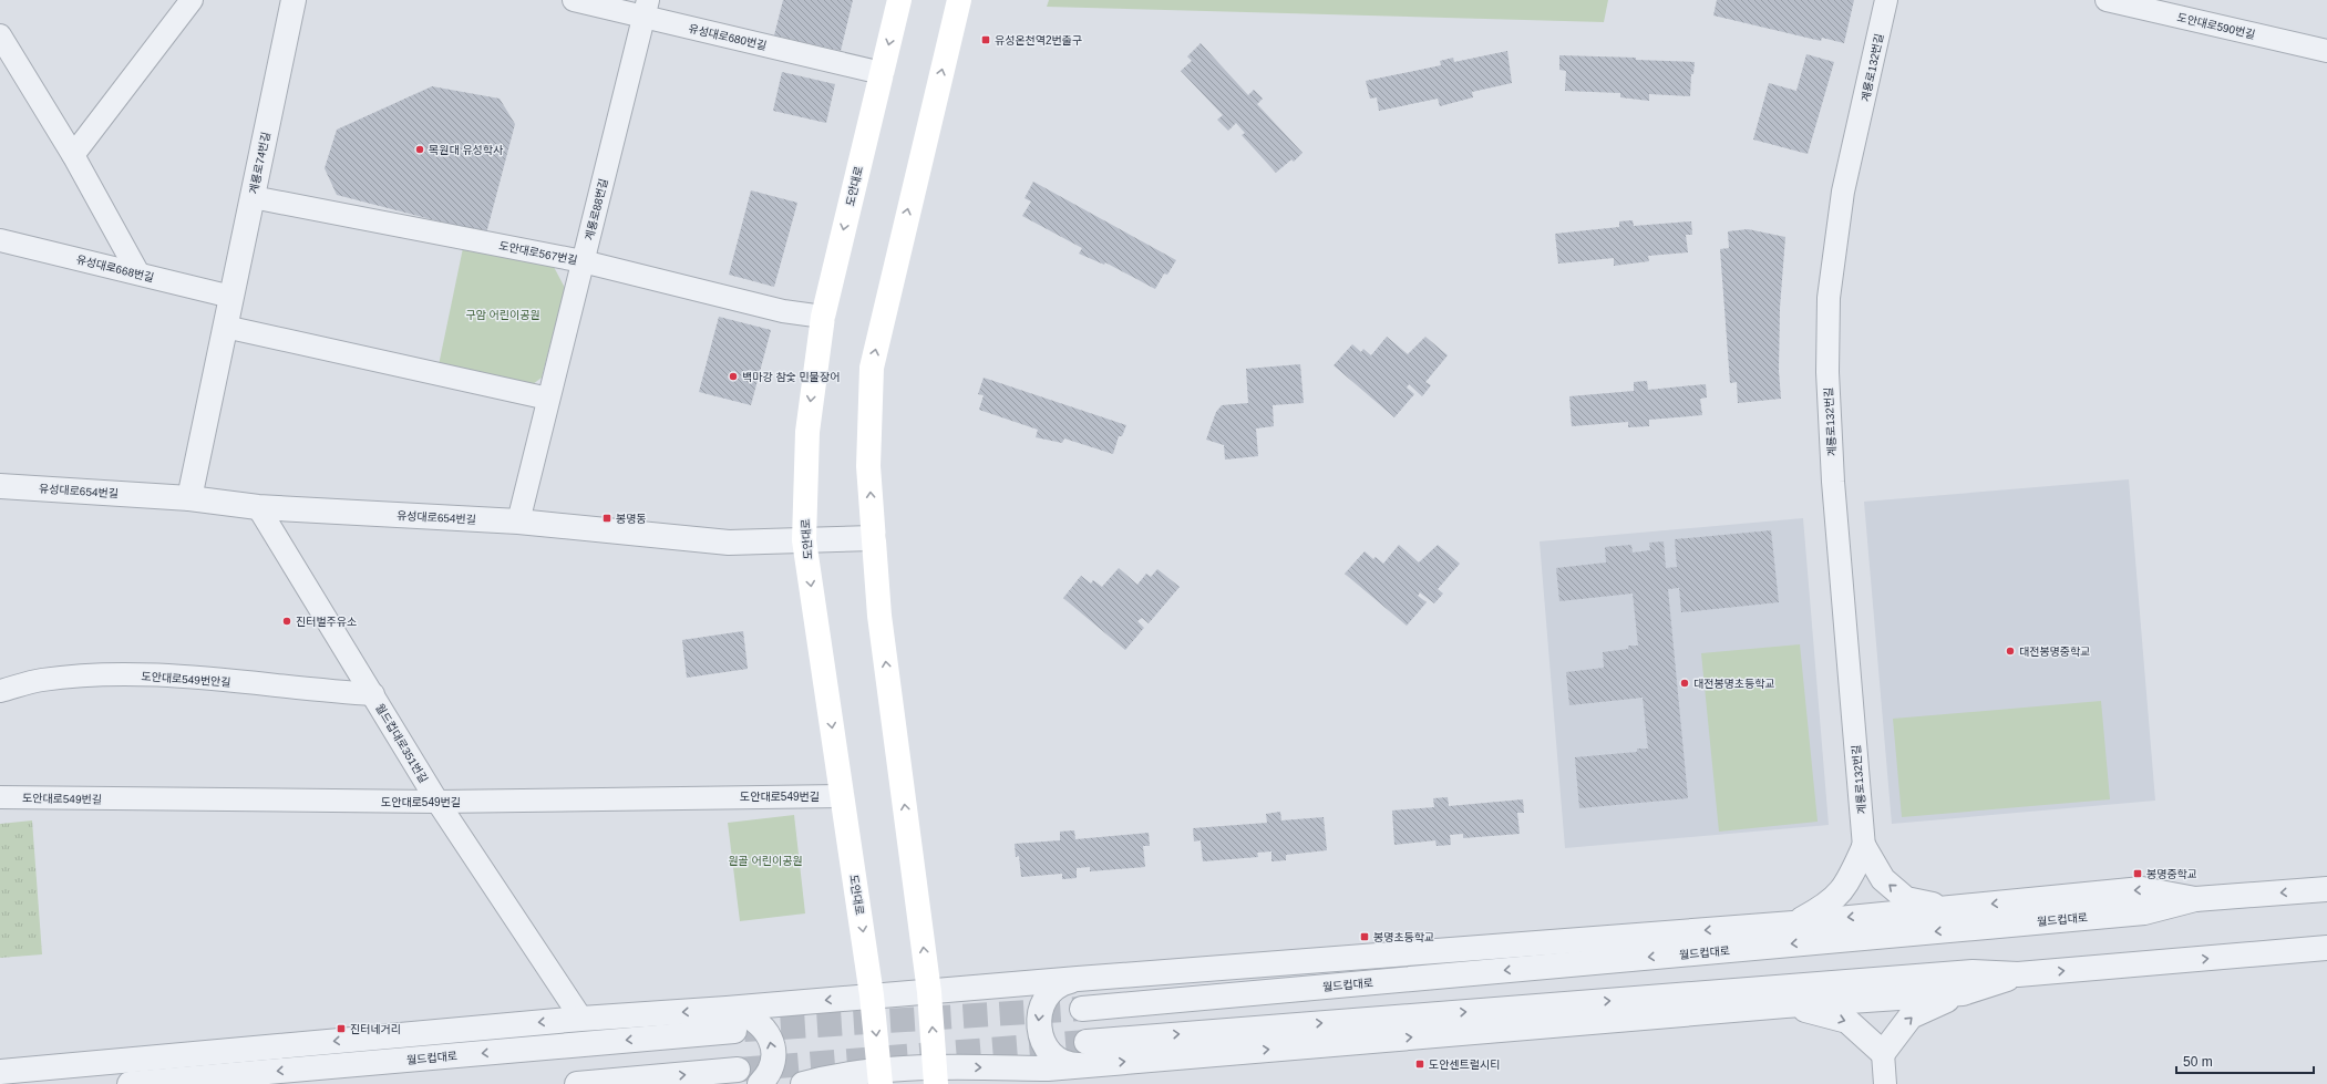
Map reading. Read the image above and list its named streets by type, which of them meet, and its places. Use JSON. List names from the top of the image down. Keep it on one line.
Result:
{"streets":{"main road":["도안대로"],"street":["도안대로590번길","유성대로680번길","계룡로132번길","계룡로74번길","계룡로88번길","도안대로567번길","유성대로668번길","유성대로654번길","도안대로549번안길","월드컵대로351번길","도안대로549번길","월드컵대로"]},"crossings":[["유성대로680번길","도안대로"],["유성대로680번길","계룡로88번길"],["계룡로74번길","도안대로567번길"],["계룡로74번길","유성대로668번길"],["계룡로74번길","유성대로654번길"],["도안대로","도안대로567번길"],["도안대로","유성대로654번길"],["도안대로","도안대로549번길"],["계룡로88번길","도안대로567번길"],["계룡로88번길","유성대로654번길"],["유성대로654번길","월드컵대로351번길"],["도안대로549번안길","월드컵대로351번길"],["월드컵대로351번길","도안대로549번길"]],"parks":["구암 어린이공원","원골 어린이공원"],"places":{"transit":["유성온천역2번출구","봉명동","봉명중학교","봉명초등학교","진터네거리","도안센트럴시티"],"other":["목원대 유성학사","백마강 참숯 민물장어","진터벌주유소","대전봉명중학교","대전봉명초등학교"]},"scale_bar":"50 m"}
